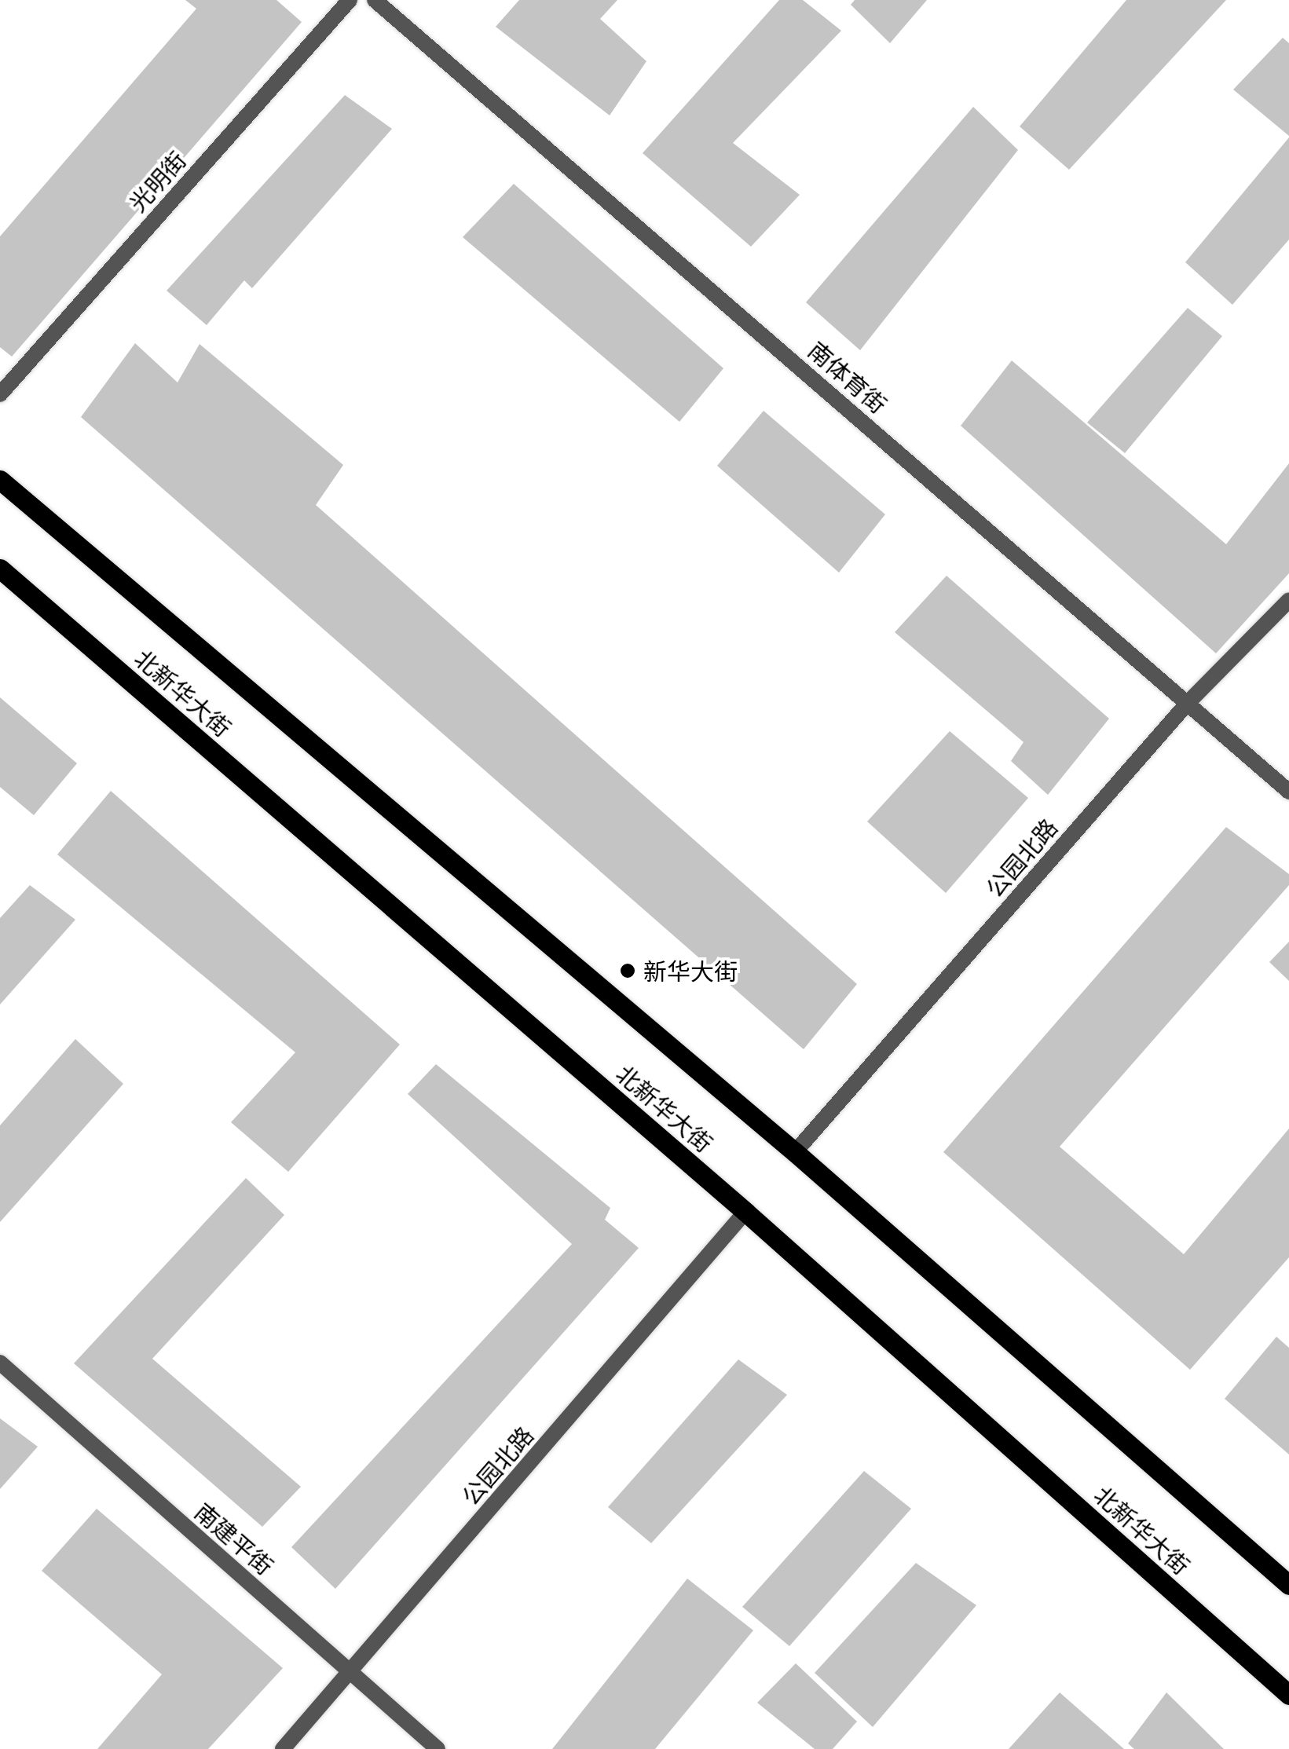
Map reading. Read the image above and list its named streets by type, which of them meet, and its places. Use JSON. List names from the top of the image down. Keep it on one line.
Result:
{"streets":{"main road":["北新华大街"],"street":["光明街","南体育街","公园北路","南建平街"]},"crossings":[["南体育街","公园北路"],["北新华大街","公园北路"],["公园北路","南建平街"]],"places":["新华大街"]}
